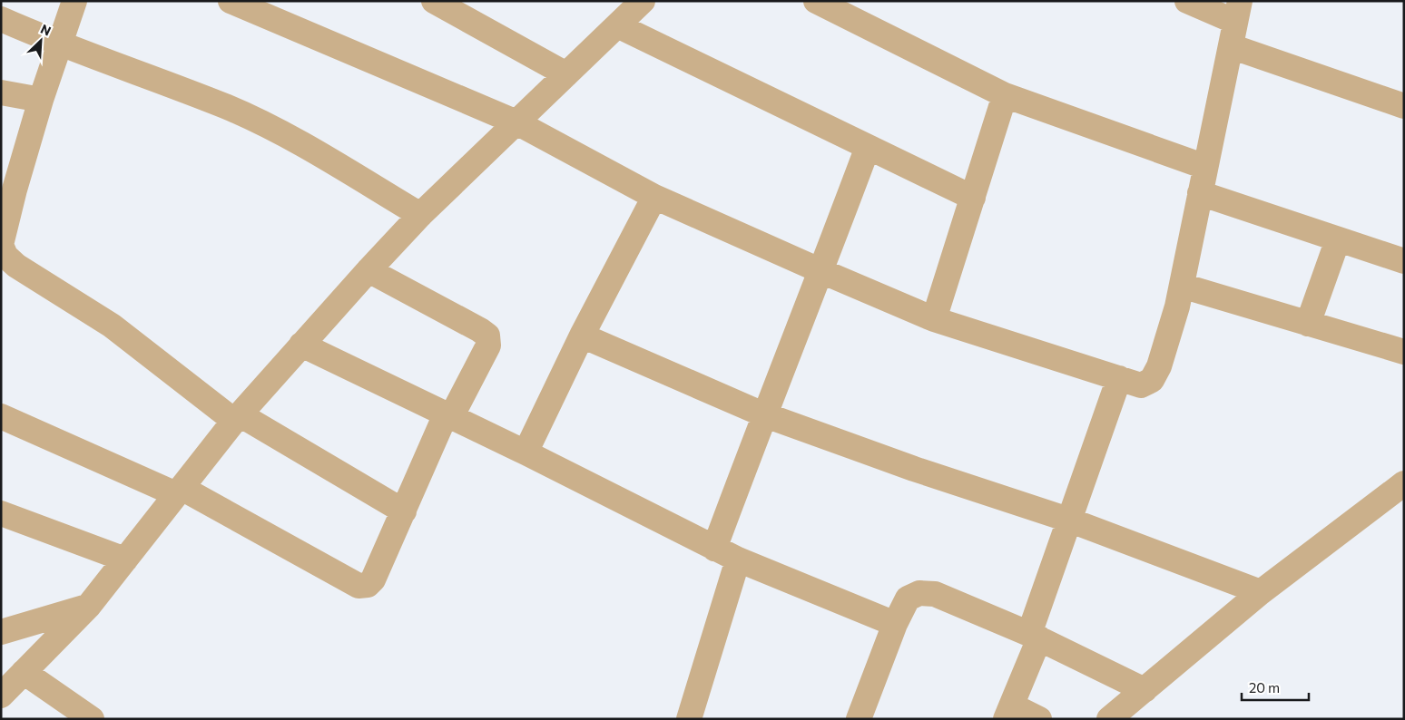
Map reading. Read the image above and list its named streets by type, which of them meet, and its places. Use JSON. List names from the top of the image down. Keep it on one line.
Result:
{"scale_bar":"20 m","north":"top right"}
